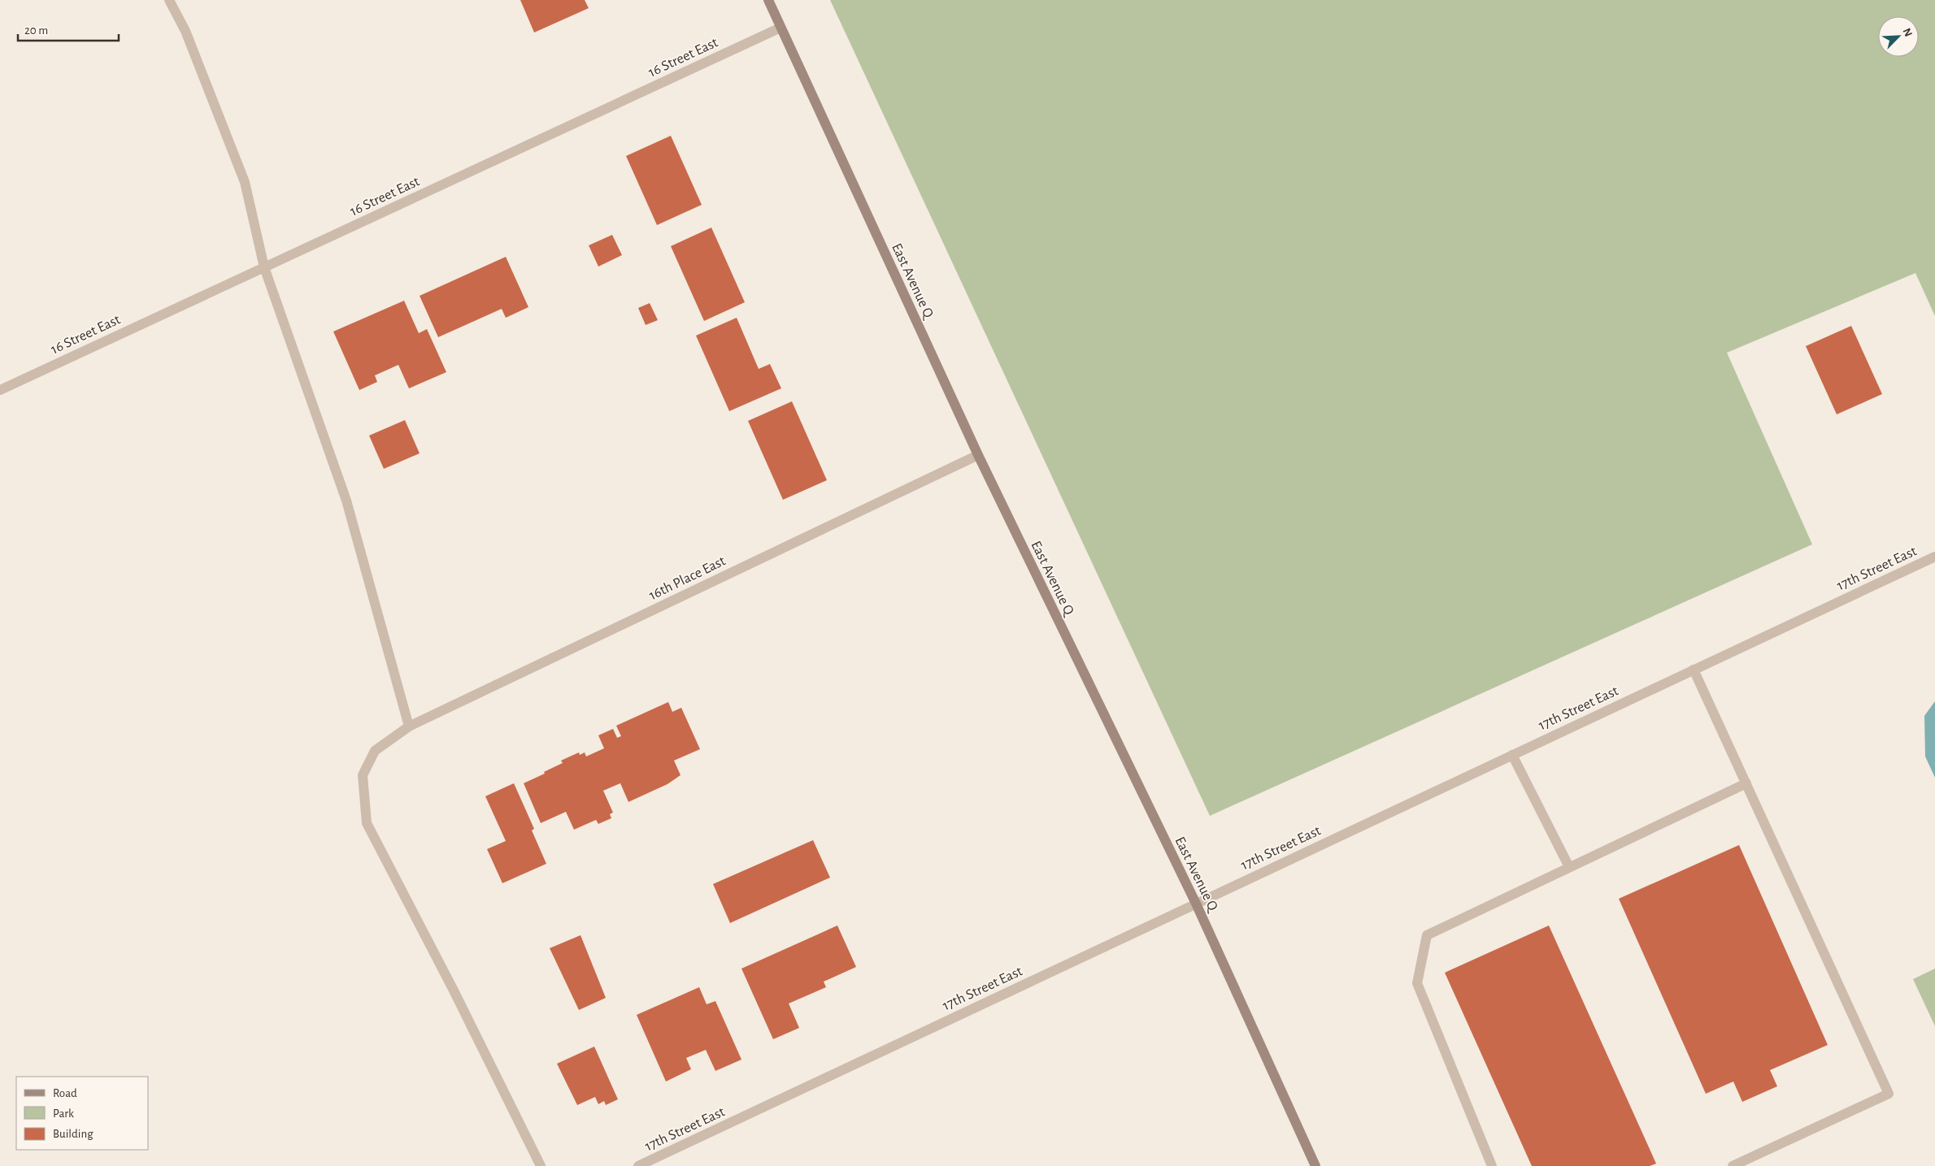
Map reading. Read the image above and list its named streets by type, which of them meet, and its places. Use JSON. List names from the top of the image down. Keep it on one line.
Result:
{"streets":{"main road":["East Avenue Q"],"street":["16 Street East","17th Street East","16th Place East"]},"crossings":[["16 Street East","East Avenue Q"],["East Avenue Q","17th Street East"],["East Avenue Q","16th Place East"]],"legend":["Road","Park","Building"],"scale_bar":"20 m","north":"top right"}
